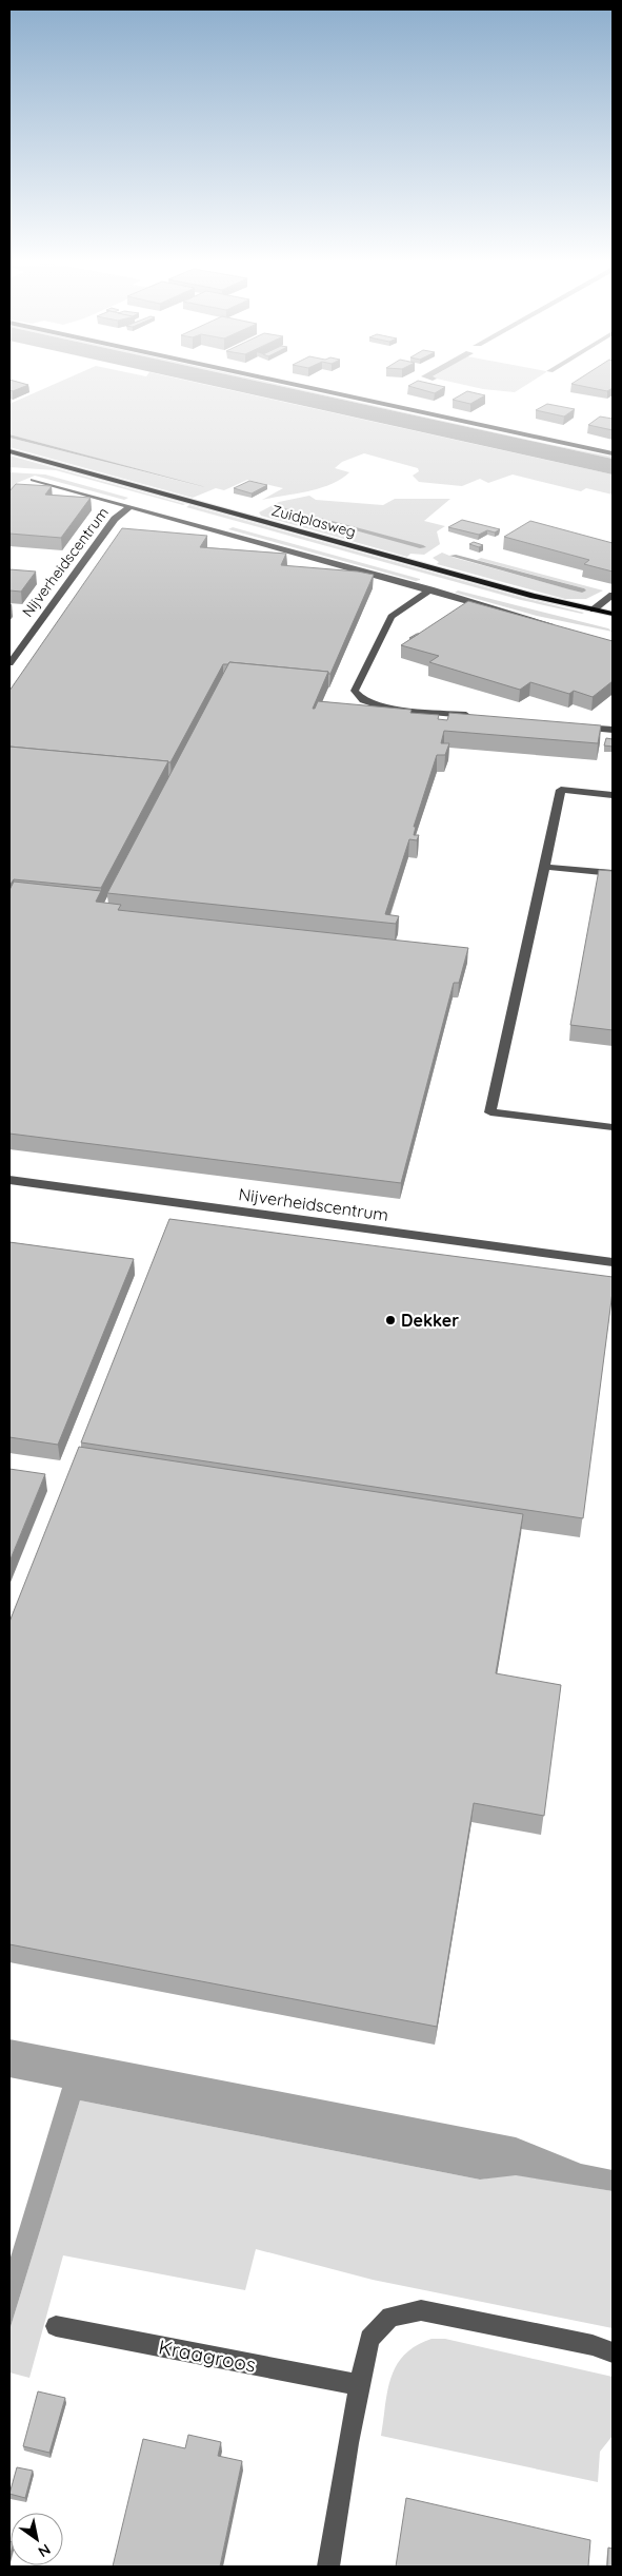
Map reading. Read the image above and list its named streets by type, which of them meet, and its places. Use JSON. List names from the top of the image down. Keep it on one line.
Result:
{"streets":{"main road":["Zuidplasweg"],"street":["Nijverheidscentrum","Kraagroos"]},"crossings":[["Zuidplasweg","Nijverheidscentrum"]],"places":["Dekker"],"north":"bottom right"}
